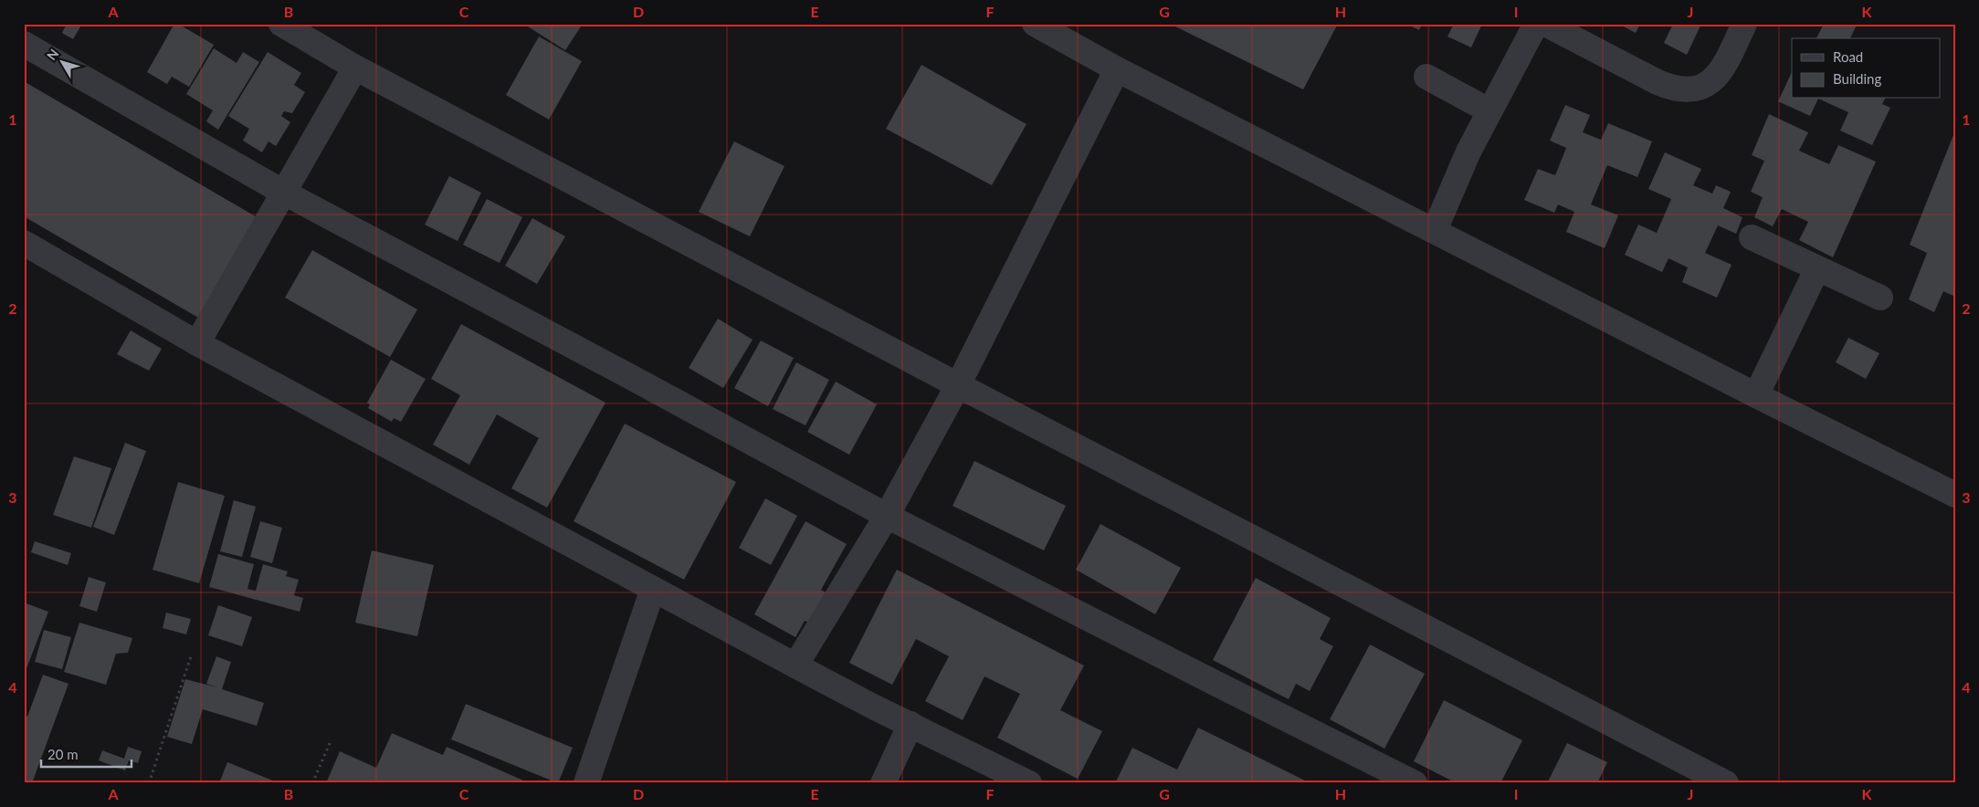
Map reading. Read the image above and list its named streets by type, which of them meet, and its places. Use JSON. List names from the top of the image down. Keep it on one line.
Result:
{"legend":["Road","Building"],"scale_bar":"20 m","north":"top left","grid":{"columns":["A","B","C","D","E","F","G","H","I","J","K"],"rows":["1","2","3","4"]}}
